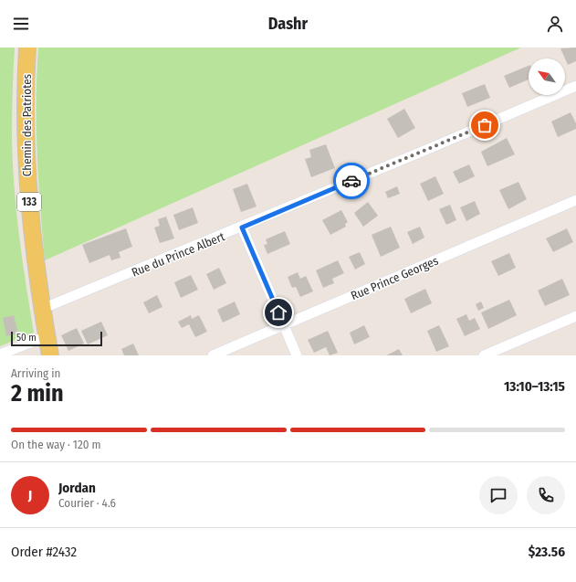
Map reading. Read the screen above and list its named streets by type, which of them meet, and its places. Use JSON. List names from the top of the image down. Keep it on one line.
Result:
{"streets":{"main road":["Chemin des Patriotes","133"],"street":["Rue du Prince Albert","Rue Prince Georges"]},"crossings":[["Chemin des Patriotes","Rue du Prince Albert"]],"scale_bar":"50 m","north":"top left","page":{"header":"Dashr","scale":"50 m","heading":["2 min","Arriving in","13:10–13:15"],"panel":["Jordan","Courier · 4.6","Order #2432","$23.56"],"bar":"On the way · 120 m","round":"J"}}
